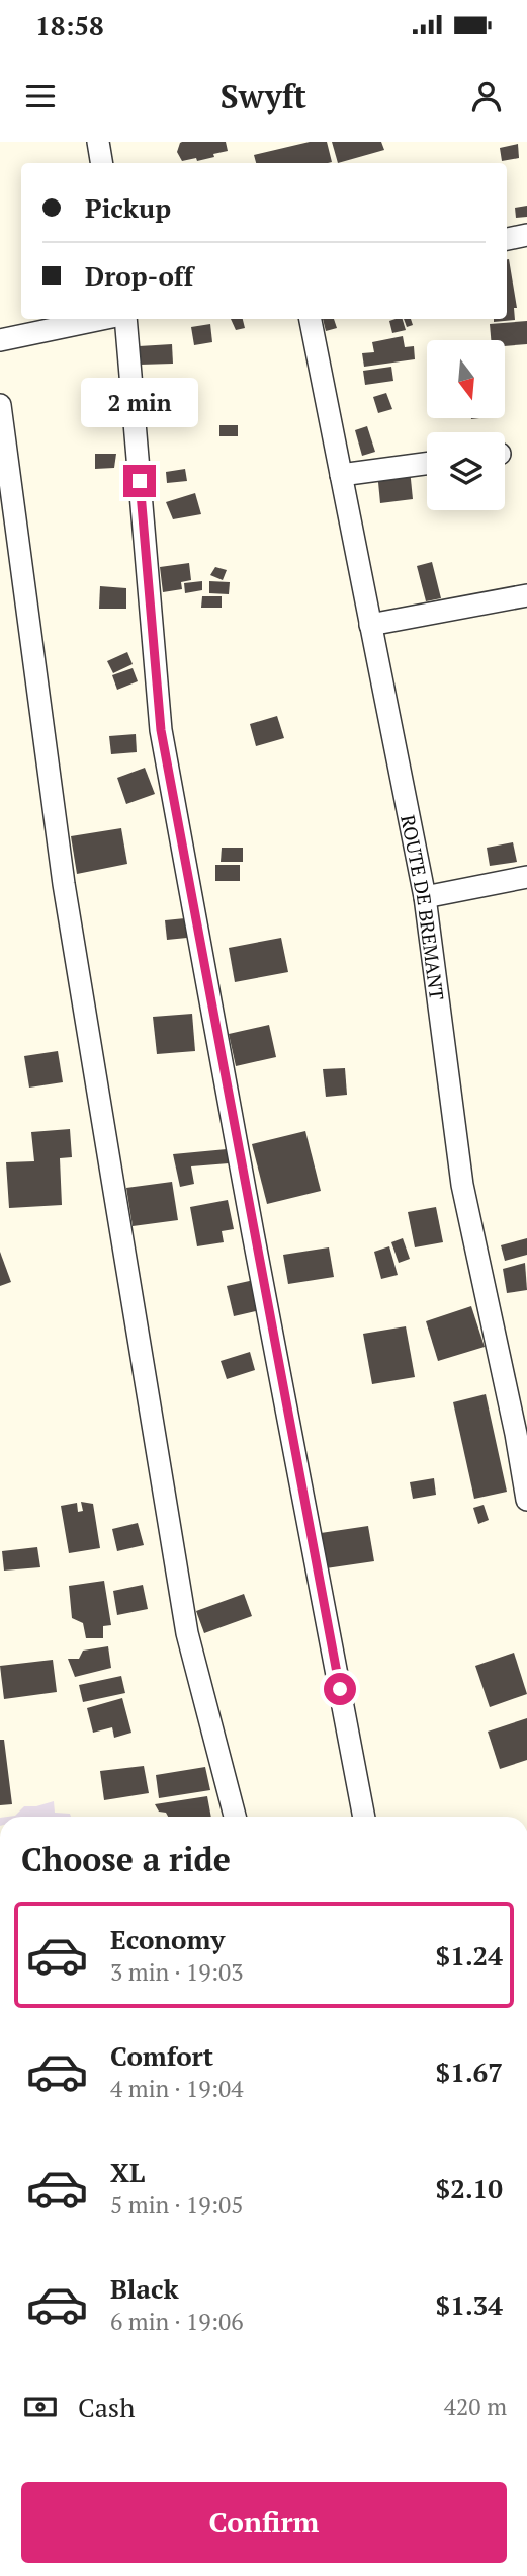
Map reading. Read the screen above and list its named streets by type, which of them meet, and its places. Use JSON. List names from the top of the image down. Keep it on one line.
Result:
{"streets":{"street":["ROUTE DE BREMANT"]},"north":"bottom","page":{"status":"18:58","header":"Swyft","banner":["Pickup","Drop-off"],"bubble":"2 min","heading":"Choose a ride","list":[{"name":"Economy","note":"3 min · 19:03","value":"$1.24"},{"name":"Comfort","note":"4 min · 19:04","value":"$1.67"},{"name":"XL","note":"5 min · 19:05","value":"$2.10"},{"name":"Black","note":"6 min · 19:06","value":"$1.34"}],"pay":["Cash","420 m"],"buttons":"Confirm"}}
